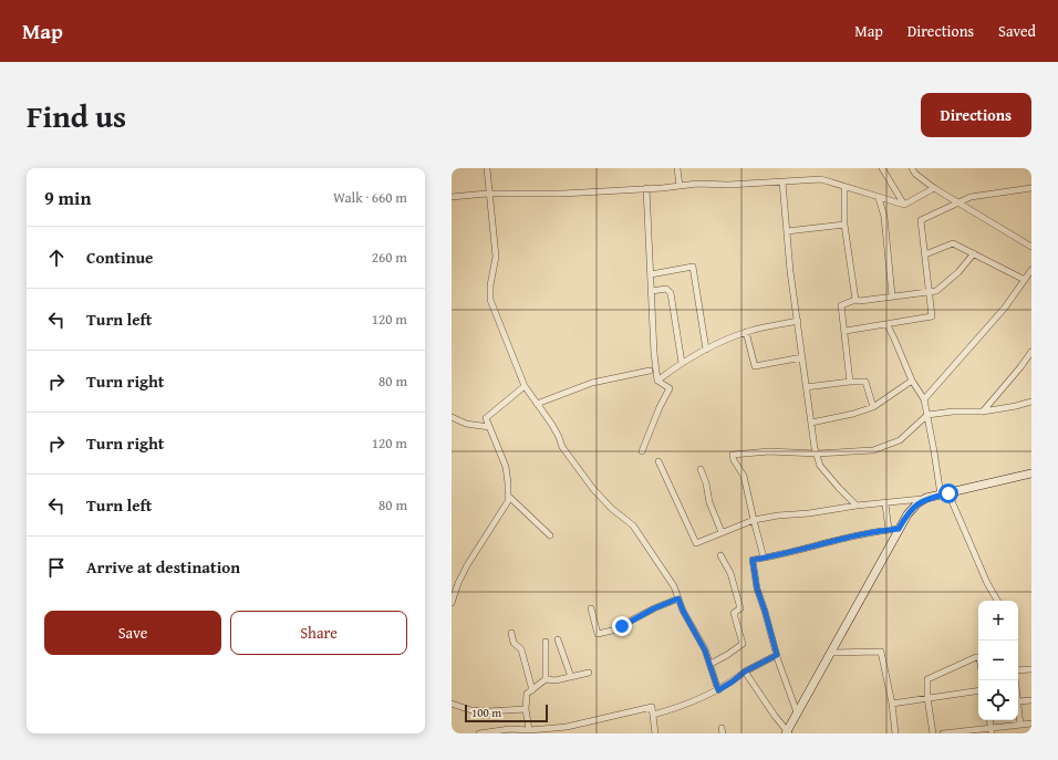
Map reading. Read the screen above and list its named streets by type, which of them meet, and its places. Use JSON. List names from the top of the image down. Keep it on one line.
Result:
{"scale_bar":"100 m","page":{"header":"Map","nav":["Map","Directions","Saved"],"title":"Find us","buttons":["Directions",["Save","Share"]],"heading":["9 min","Walk · 660 m"],"list":[["Continue","260 m"],["Turn left","120 m"],["Turn right","80 m"],["Turn right","120 m"],["Turn left","80 m"],"Arrive at destination"],"map_buttons":["+","−"],"scale":"100 m"}}
